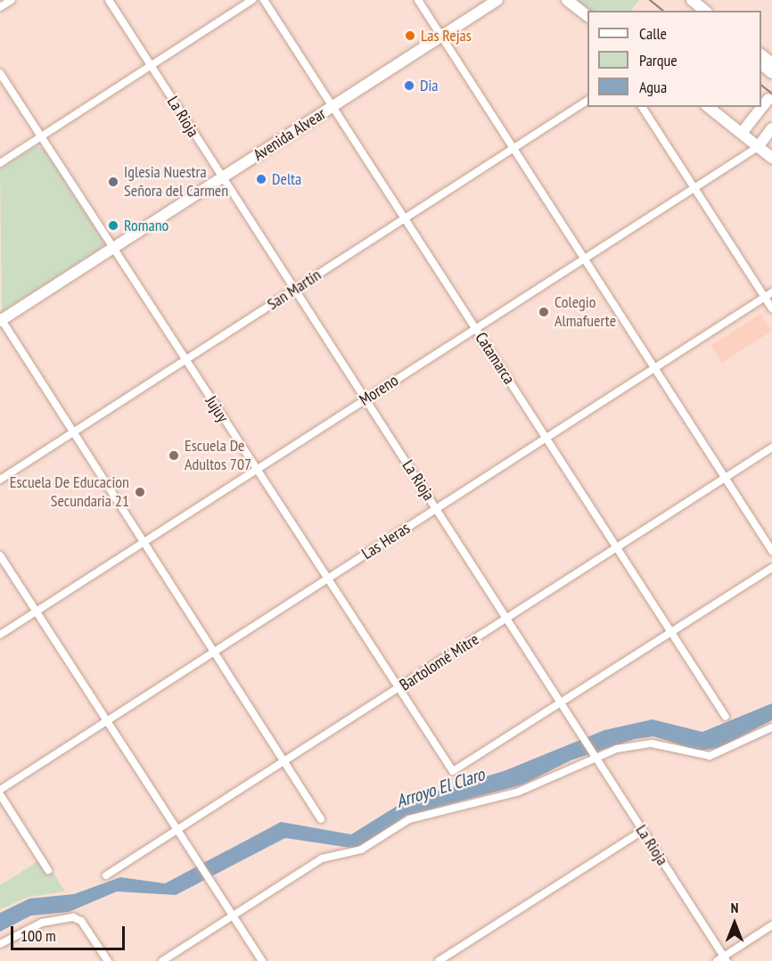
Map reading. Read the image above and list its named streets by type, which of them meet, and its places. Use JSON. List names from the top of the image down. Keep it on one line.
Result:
{"streets":{"street":["La Rioja","Avenida Alvear","San Martín","Catamarca","Moreno","Jujuy","Las Heras","Bartolomé Mitre"]},"crossings":[["La Rioja","Avenida Alvear"],["La Rioja","San Martín"],["La Rioja","Moreno"],["La Rioja","Jujuy"],["La Rioja","Las Heras"],["La Rioja","Bartolomé Mitre"],["Avenida Alvear","Catamarca"],["Avenida Alvear","Jujuy"],["San Martín","Catamarca"],["San Martín","Jujuy"],["Catamarca","Moreno"],["Catamarca","Las Heras"],["Catamarca","Bartolomé Mitre"],["Moreno","Jujuy"],["Jujuy","Las Heras"],["Jujuy","Bartolomé Mitre"]],"water":["Arroyo El Claro"],"places":["Las Rejas","Dia","Delta","Iglesia Nuestra Señora del Carmen","Romano","Colegio Almafuerte","Escuela De Adultos 707","Escuela De Educacion Secundaria 21"],"legend":["Calle","Parque","Agua"],"scale_bar":"100 m","north":"top"}
